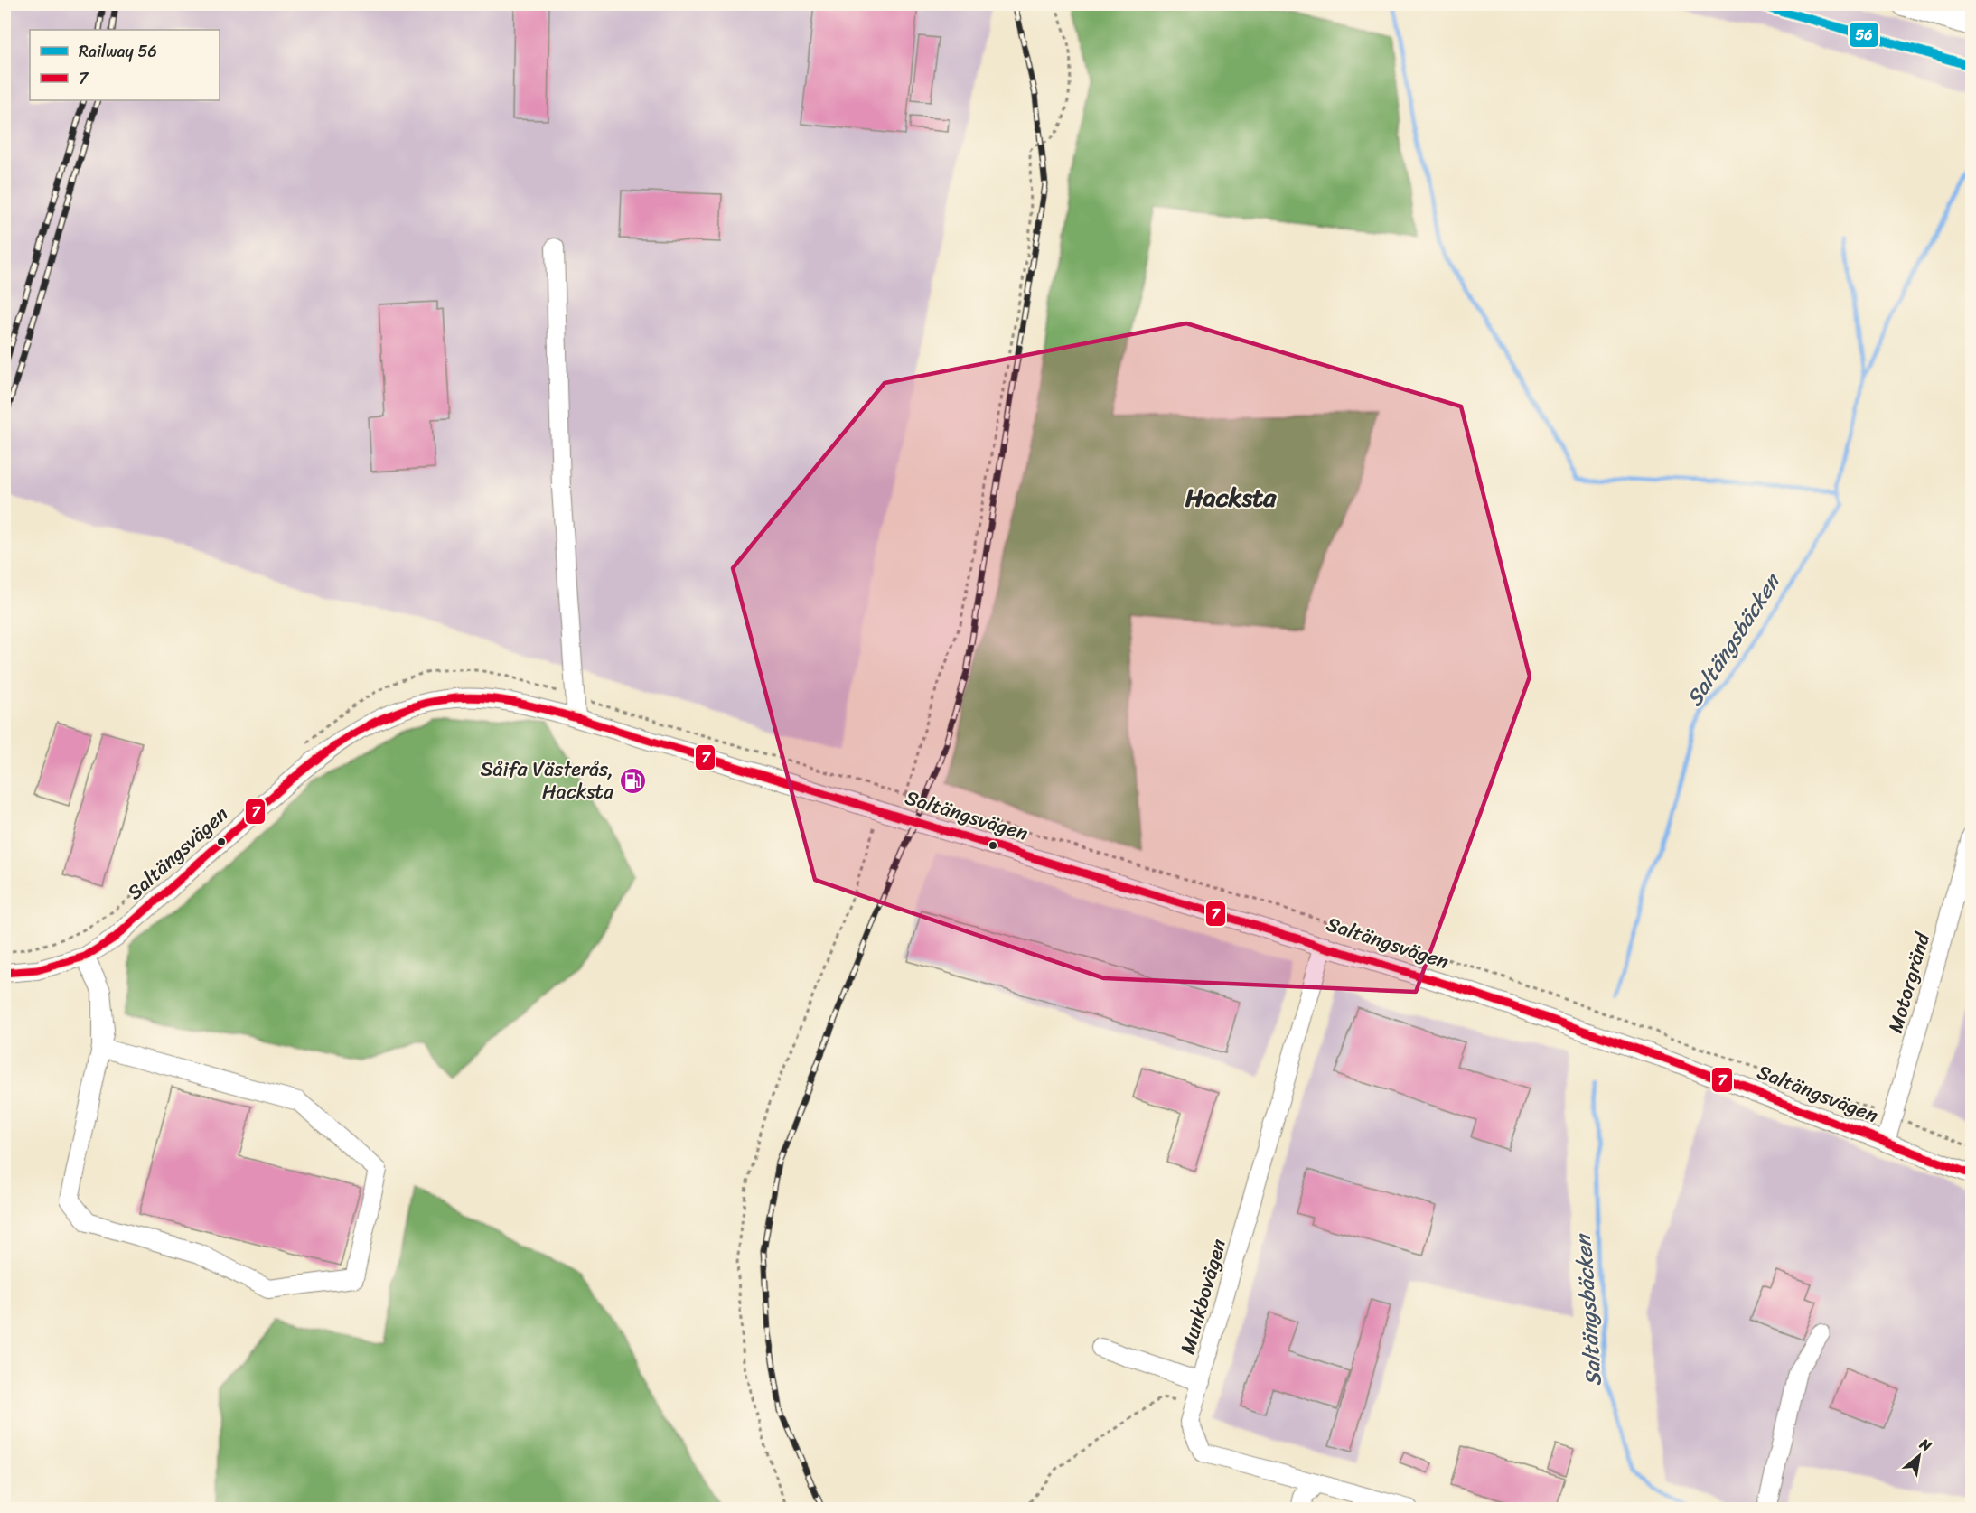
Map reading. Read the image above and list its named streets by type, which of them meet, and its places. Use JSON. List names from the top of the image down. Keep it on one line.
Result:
{"streets":{"street":["Saltängsvägen","Motorgränd","Munkbovägen"]},"crossings":[["Saltängsvägen","Motorgränd"],["Saltängsvägen","Munkbovägen"]],"districts":["Hacksta"],"water":["Saltängsbäcken"],"places":{"fuel station":["Såifa Västerås, Hacksta"]},"lines":["rail line 56","transit line 7"],"legend":["Railway 56","7"],"north":"top right"}
